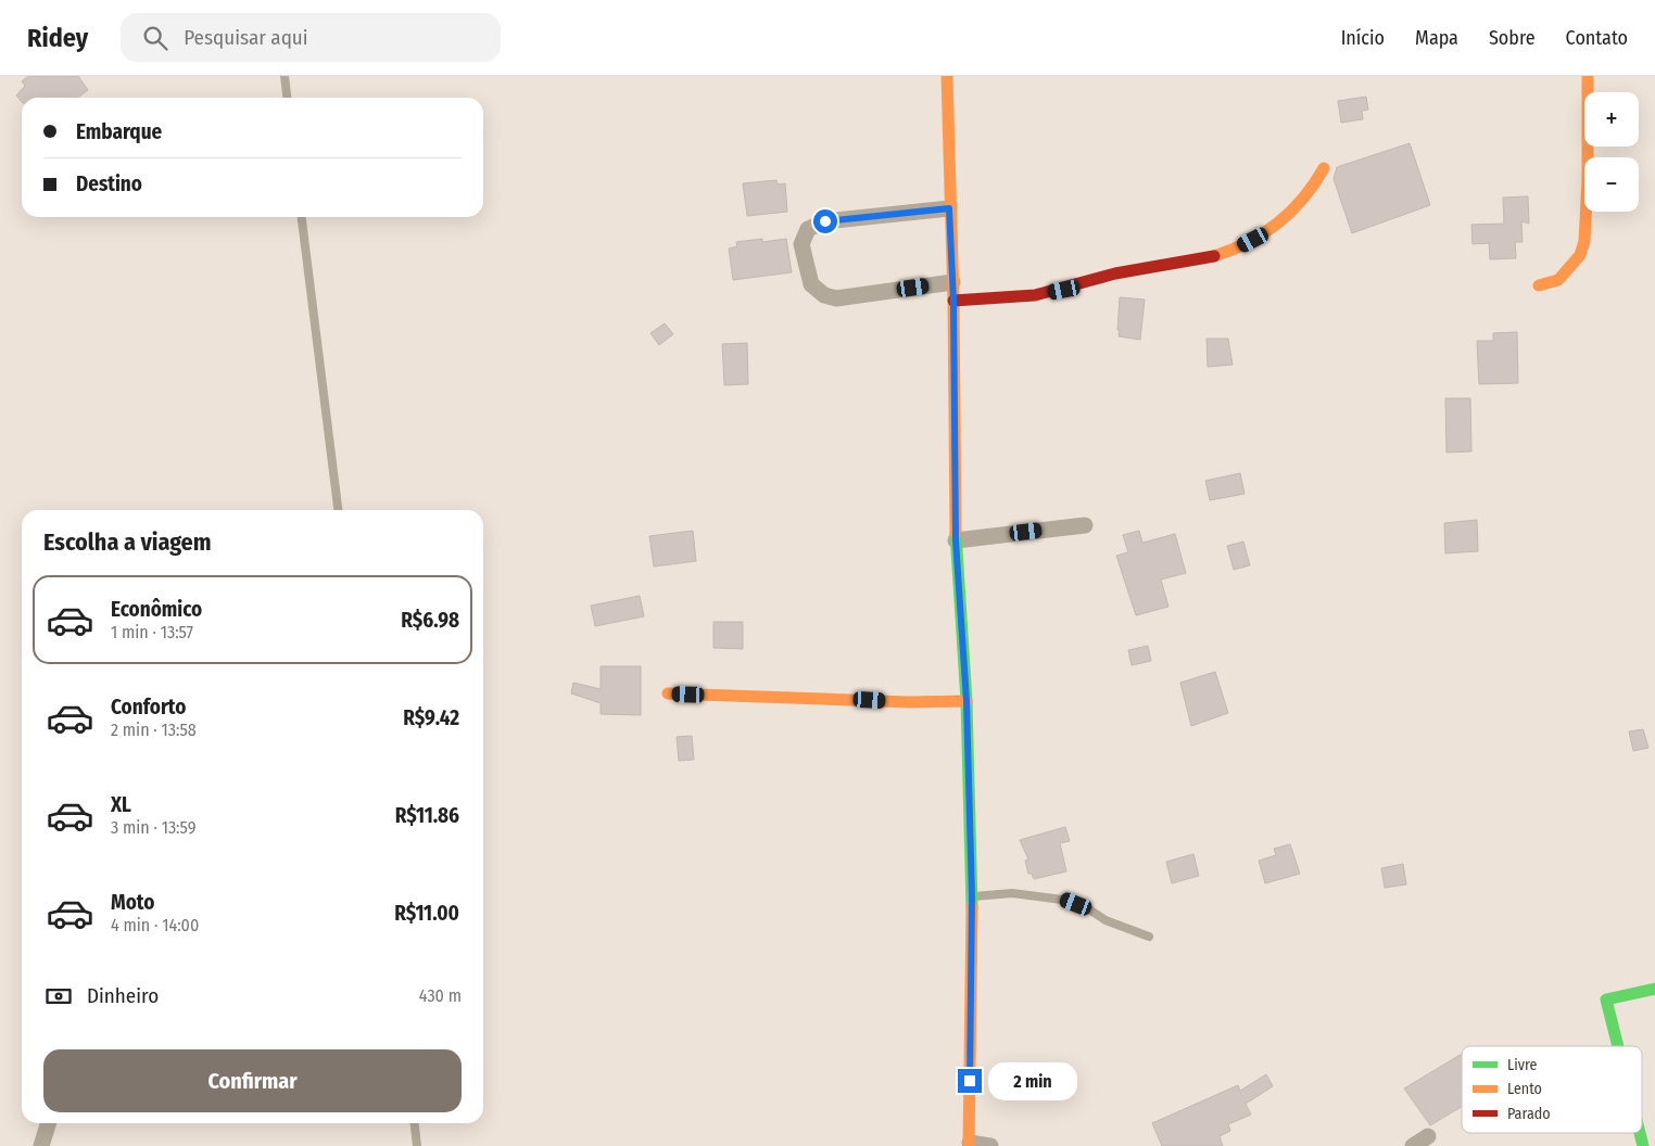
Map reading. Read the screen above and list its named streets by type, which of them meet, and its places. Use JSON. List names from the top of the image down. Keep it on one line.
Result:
{"legend":["Livre","Lento","Parado"],"page":{"header":"Ridey","search":"Pesquisar aqui","nav":["Início","Mapa","Sobre","Contato"],"map_buttons":["+","−"],"banner":["Embarque","Destino"],"heading":"Escolha a viagem","list":[{"name":"Econômico","note":"1 min · 13:57","value":"R$6.98"},{"name":"Conforto","note":"2 min · 13:58","value":"R$9.42"},{"name":"XL","note":"3 min · 13:59","value":"R$11.86"},{"name":"Moto","note":"4 min · 14:00","value":"R$11.00"}],"pay":["Dinheiro","430 m"],"buttons":"Confirmar","bubble":"2 min"}}
